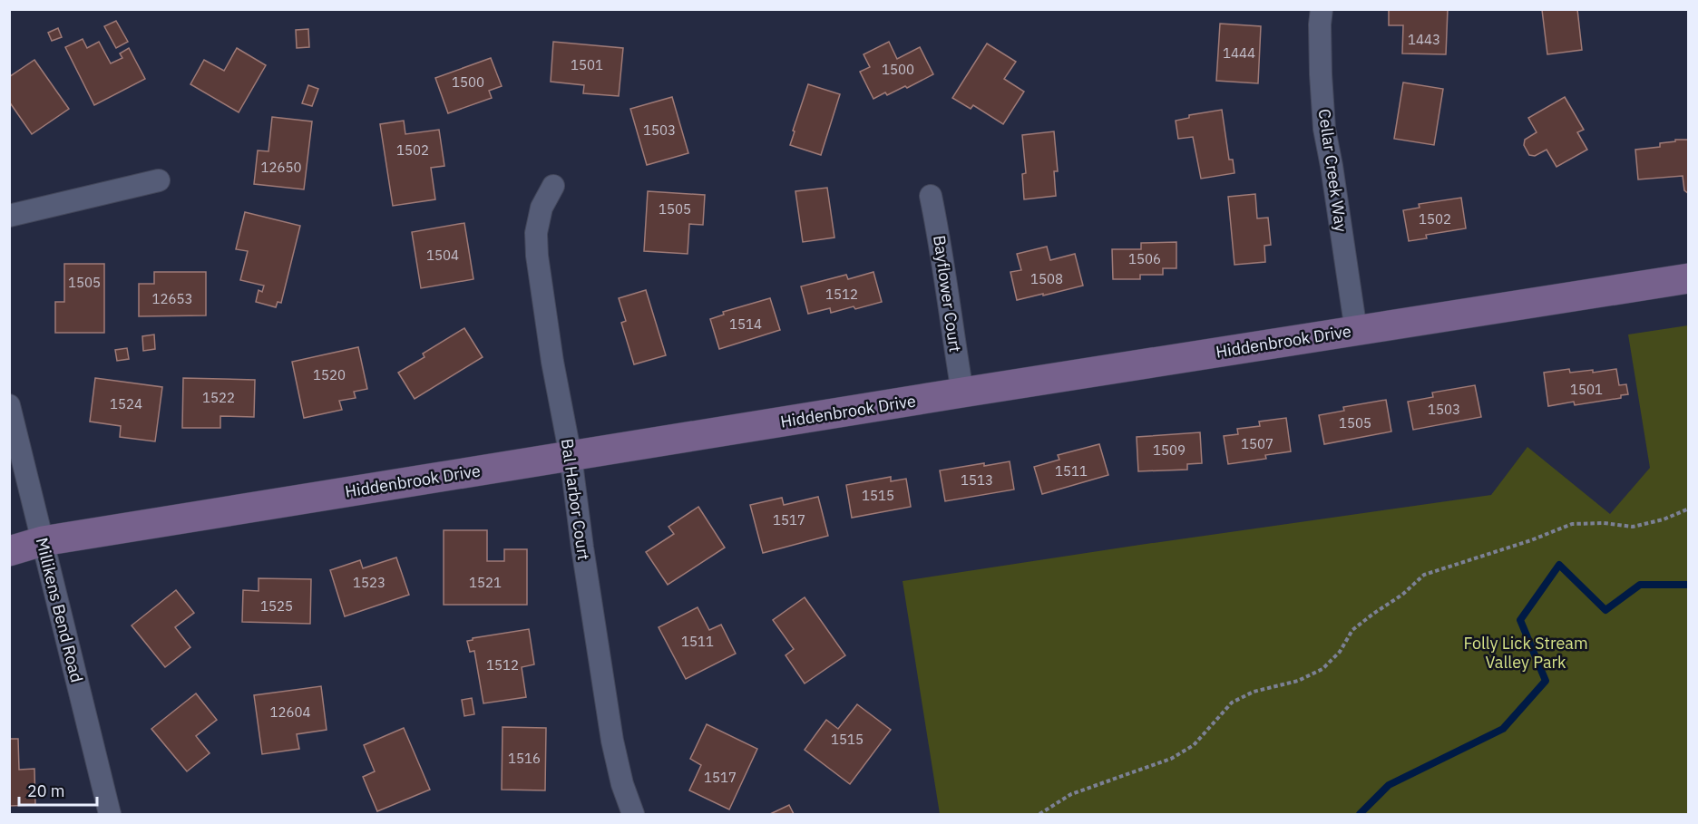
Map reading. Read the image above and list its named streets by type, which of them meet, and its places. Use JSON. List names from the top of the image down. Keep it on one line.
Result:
{"streets":{"street":["Cellar Creek Way","Bayflower Court","Hiddenbrook Drive","Bal Harbor Court","Millikens Bend Road"]},"crossings":[["Cellar Creek Way","Hiddenbrook Drive"],["Bayflower Court","Hiddenbrook Drive"],["Hiddenbrook Drive","Bal Harbor Court"],["Hiddenbrook Drive","Millikens Bend Road"]],"parks":["Folly Lick Stream Valley Park"],"house_numbers":["1443","1444","1501","1500","1500","1503","1502","12650","1505","1502","1504","1506","1508","1505","1512","12653","1514","1520","1501","1522","1524","1503","1505","1507","1509","1511","1513","1515","1517","1523","1521","1525","1511","1512","12604","1515","1516","1517"],"scale_bar":"20 m"}
